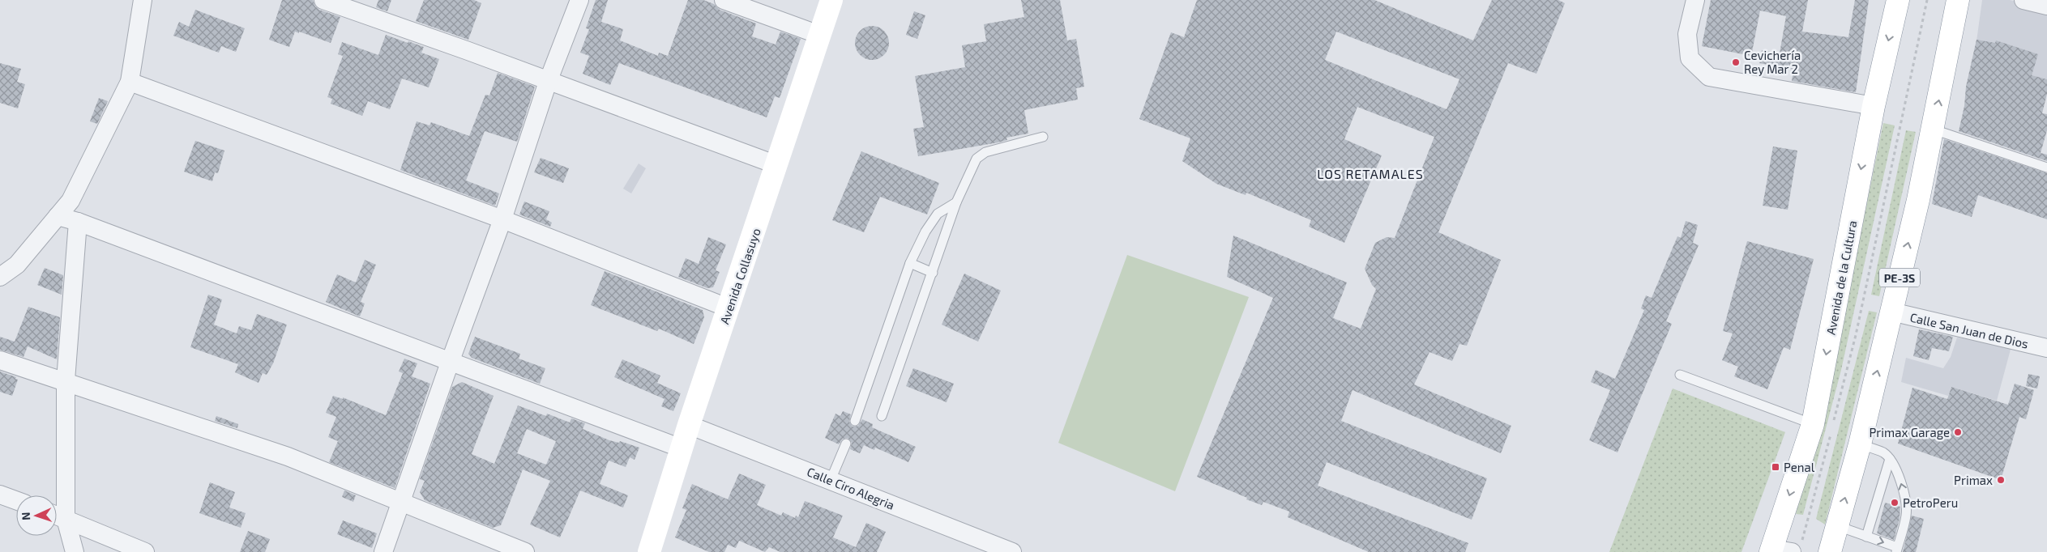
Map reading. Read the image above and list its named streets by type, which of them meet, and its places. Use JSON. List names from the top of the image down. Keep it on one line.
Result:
{"streets":{"main road":["Avenida Collasuyo","Avenida de la Cultura","PE-3S"],"street":["Calle San Juan de Dios","Calle Ciro Alegria"]},"crossings":[["Avenida Collasuyo","Calle Ciro Alegria"],["PE-3S","Calle San Juan de Dios"]],"districts":["LOS RETAMALES"],"places":{"other":["Cevichería Rey Mar 2","Primax Garage","Primax","PetroPeru"],"transit":["Penal"]},"north":"left"}
